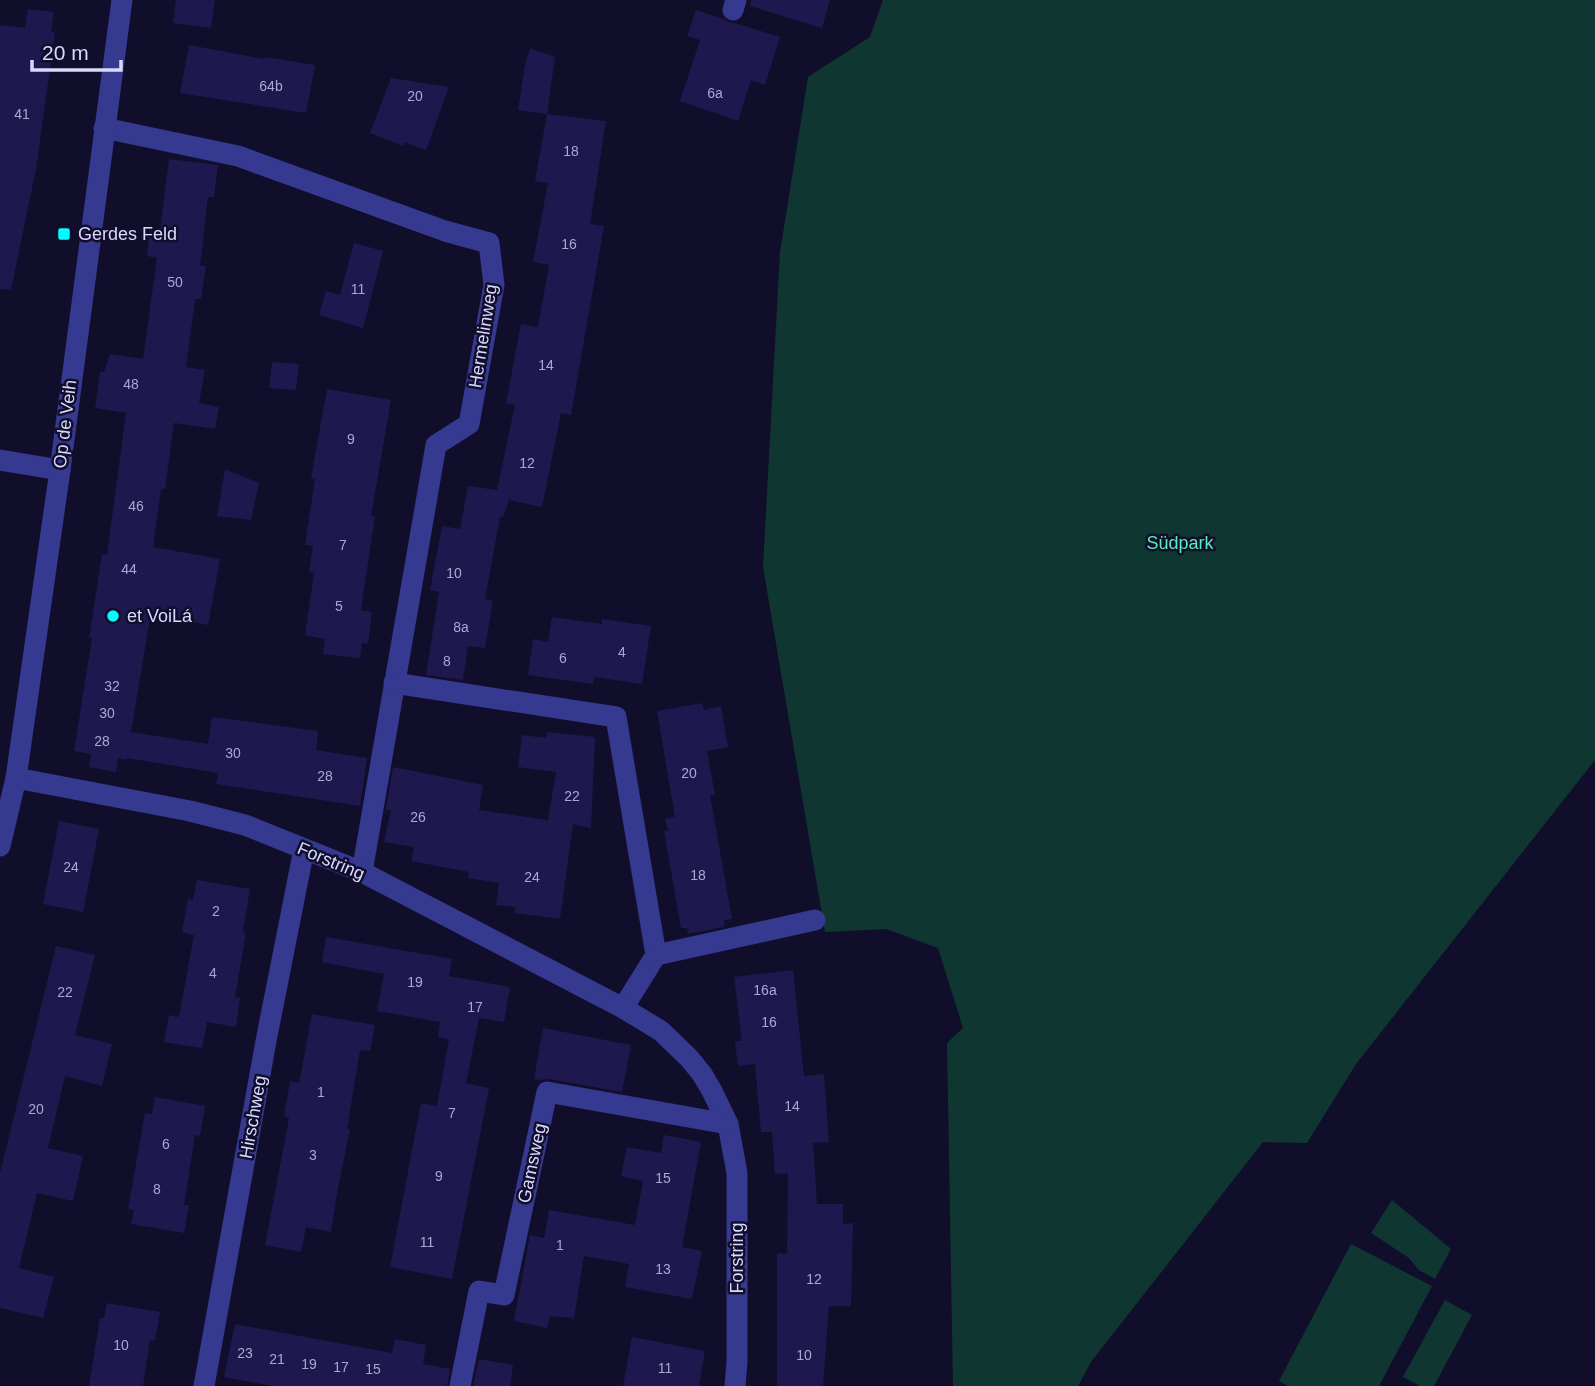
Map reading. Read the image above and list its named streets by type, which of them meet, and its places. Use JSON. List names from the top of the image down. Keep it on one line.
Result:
{"streets":{"street":["Hermelinweg","Op de Veih","Forstring","Hirschweg","Gamsweg"]},"crossings":[["Hermelinweg","Op de Veih"],["Hermelinweg","Forstring"],["Op de Veih","Forstring"],["Forstring","Hirschweg"],["Forstring","Gamsweg"]],"parks":["Südpark"],"places":{"transit":["Gerdes Feld"],"other":["et VoiLá"]},"house_numbers":["64b","6a","20","41","18","16","50","11","14","48","9","12","46","7","44","10","5","8a","4","6","8","32","30","28","30","20","28","22","26","24","18","24","2","4","19","16a","22","17","16","1","14","20","7","6","3","9","15","8","11","1","13","12","10","23","10","21","19","17","11","15"],"scale_bar":"20 m"}
